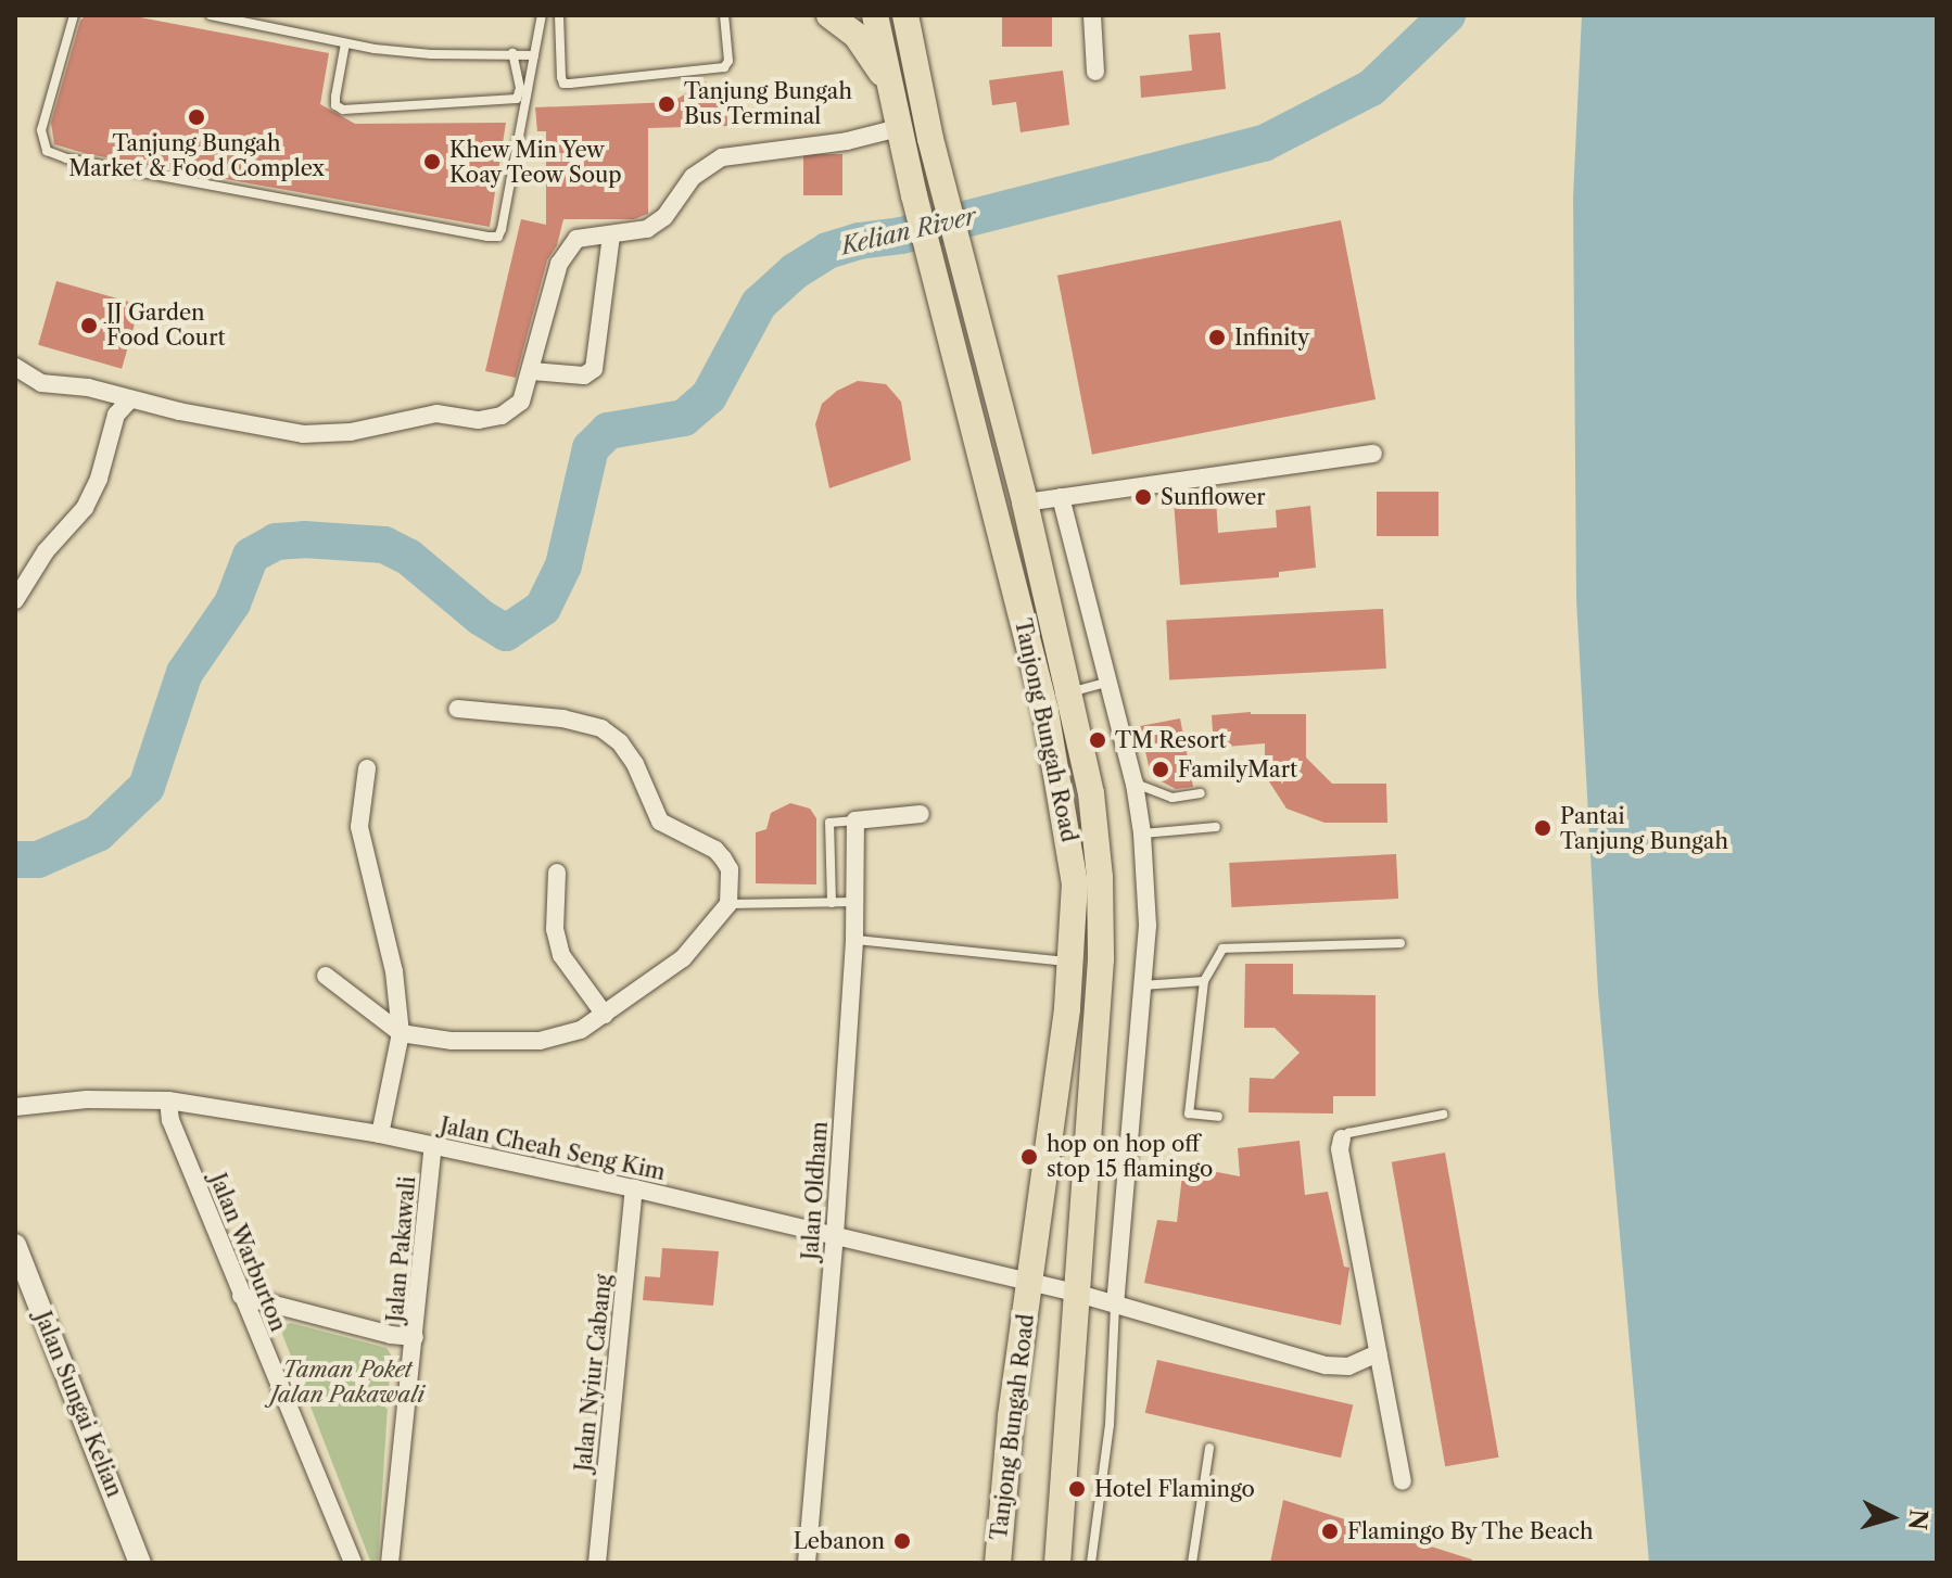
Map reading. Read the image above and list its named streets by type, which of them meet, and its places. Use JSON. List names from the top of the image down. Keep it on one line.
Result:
{"streets":{"main road":["Tanjong Bungah Road"],"street":["Jalan Cheah Seng Kim","Jalan Oldham","Jalan Pakawali","Jalan Warburton","Jalan Nyiur Cabang","Jalan Sungai Kelian"]},"crossings":[["Tanjong Bungah Road","Jalan Cheah Seng Kim"],["Jalan Cheah Seng Kim","Jalan Oldham"],["Jalan Cheah Seng Kim","Jalan Pakawali"],["Jalan Cheah Seng Kim","Jalan Warburton"],["Jalan Cheah Seng Kim","Jalan Nyiur Cabang"]],"water":["Kelian River"],"parks":["Taman Poket Jalan Pakawali"],"places":["Tanjung Bungah Bus Terminal","Tanjung Bungah Market & Food Complex","Khew Min Yew Koay Teow Soup","JJ Garden Food Court","Infinity","Sunflower","TM Resort","FamilyMart","Pantai Tanjung Bungah","hop on hop off stop 15 flamingo","Hotel Flamingo","Flamingo By The Beach","Lebanon"],"north":"right"}
